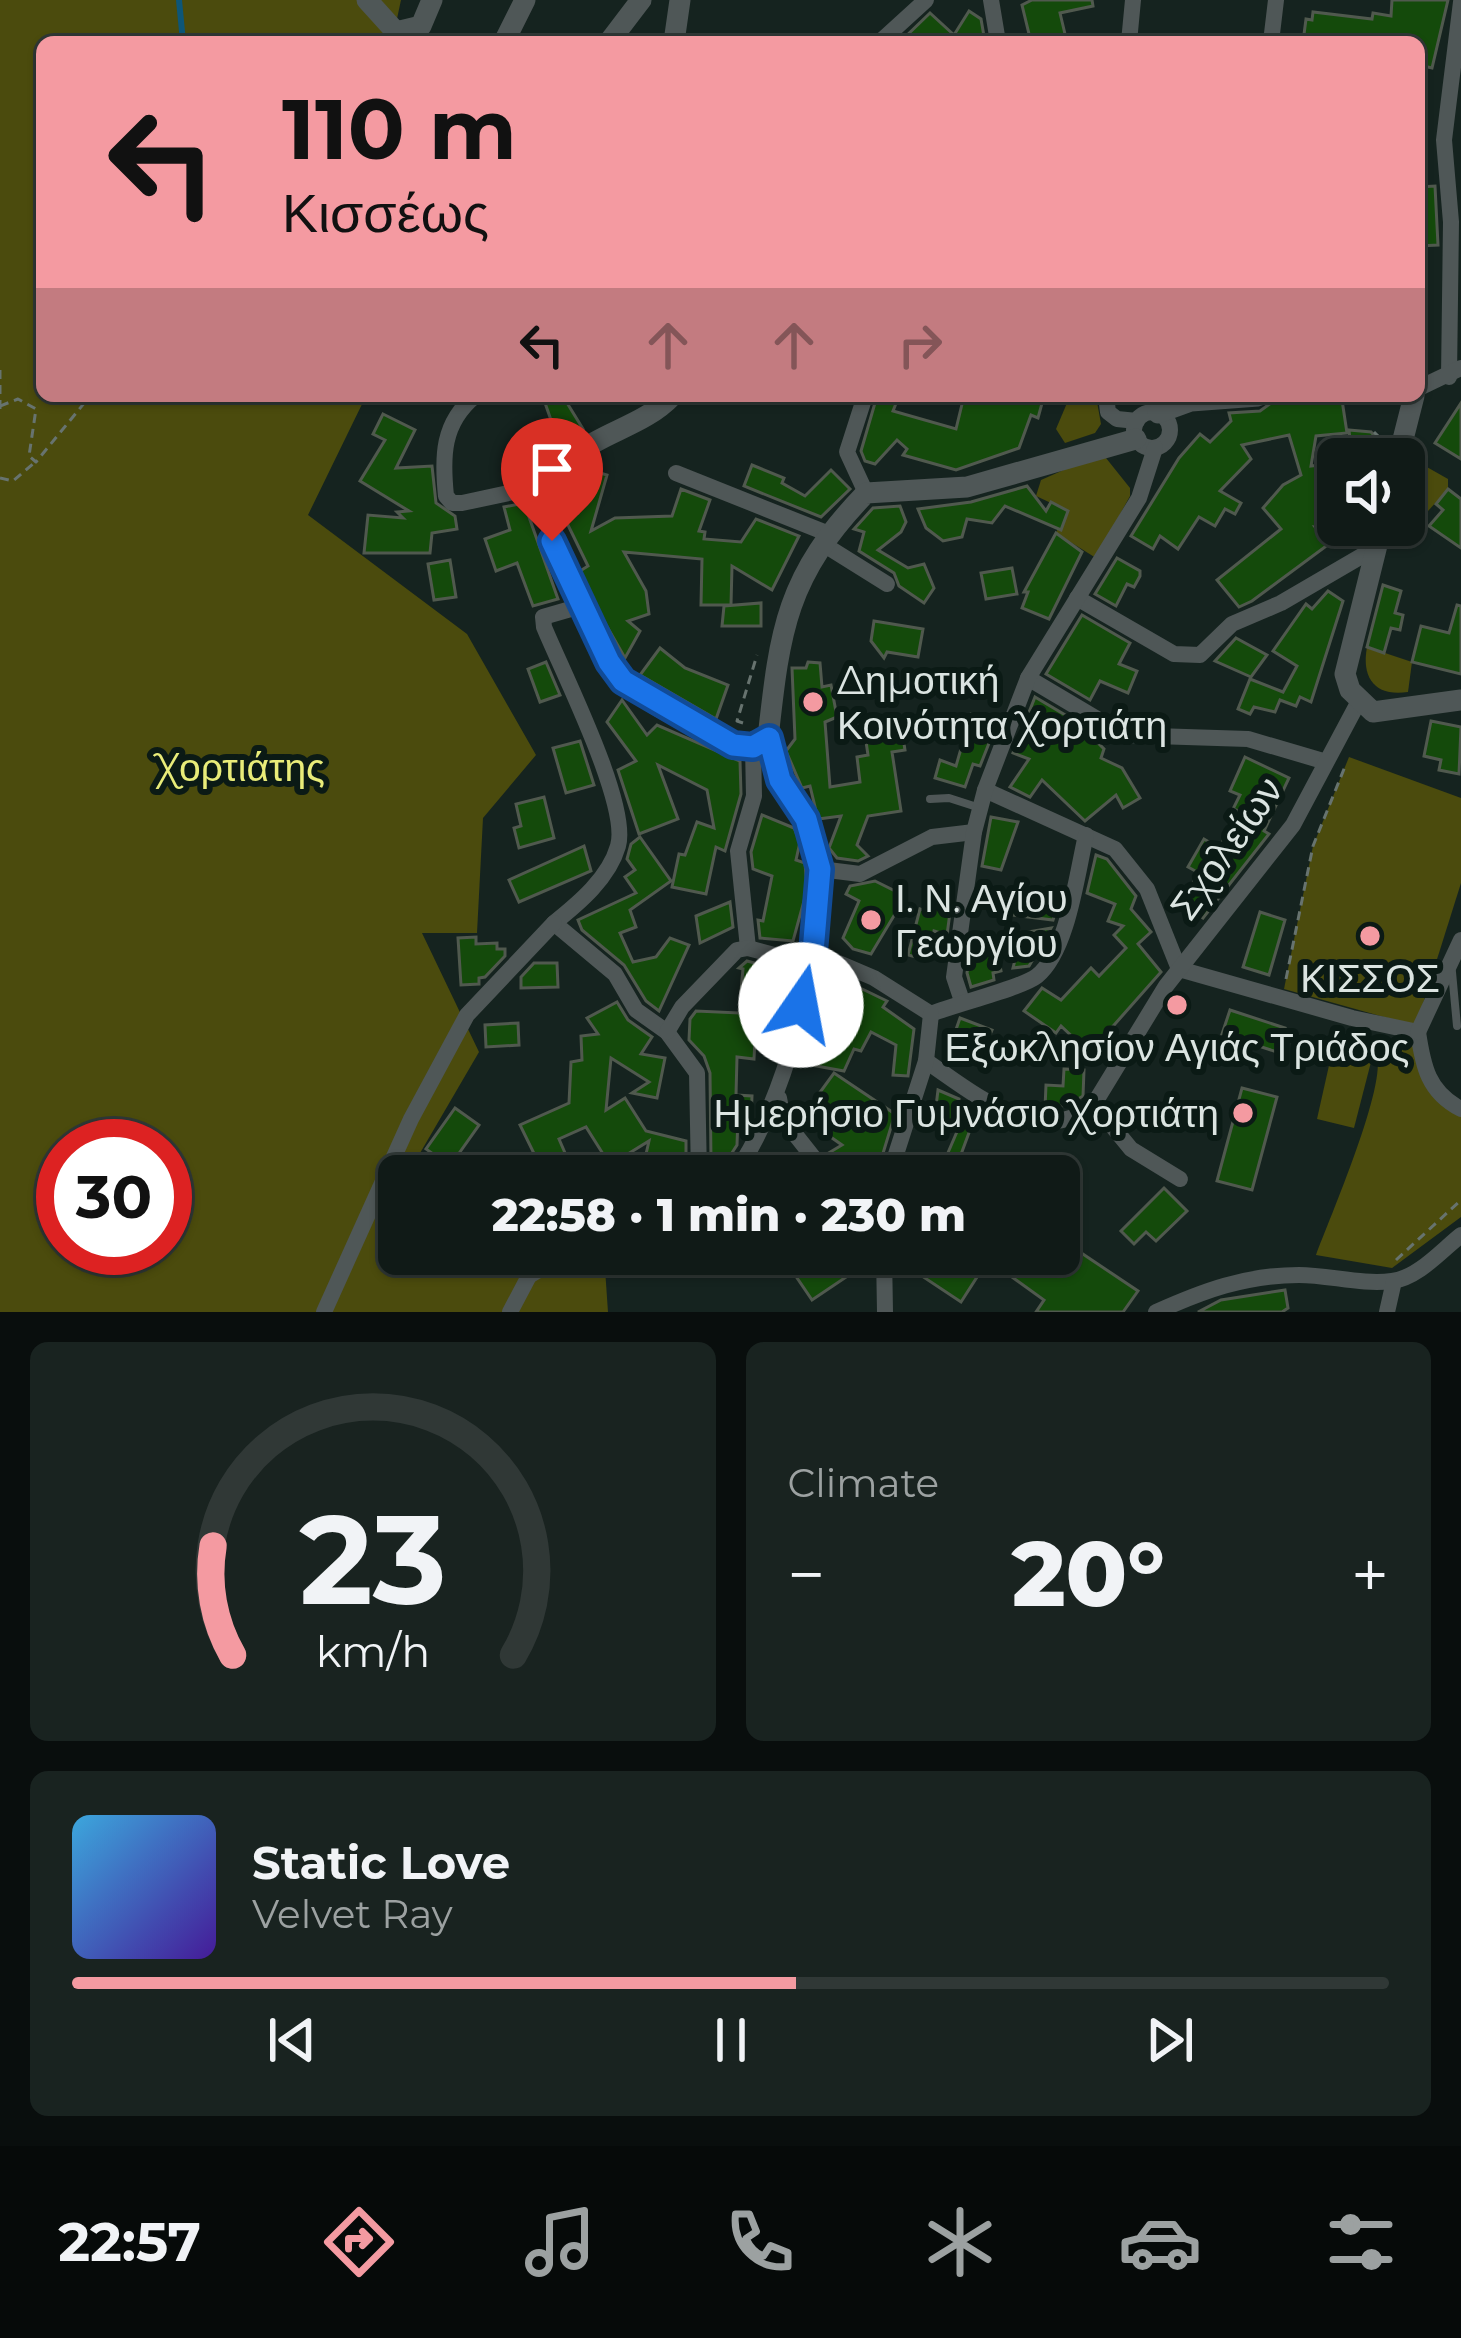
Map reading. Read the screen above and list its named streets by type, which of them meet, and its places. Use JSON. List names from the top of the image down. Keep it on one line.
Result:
{"streets":{"street":["Σχολείων"]},"parks":["Χορτιάτης"],"places":["Δημοτική Κοινότητα Χορτιάτη","Ι. Ν. Αγίου Γεωργίου","ΚΙΣΣΟΣ","Εξωκλησίον Αγιάς Τριάδος","Ημερήσιο Γυμνάσιο Χορτιάτη"],"page":{"turn":["110 m","Κισσέως"],"limit":"30","trip":"22:58 · 1 min · 230 m","tile":"Climate","heat":["−","20°","+"],"song":["Static Love","Velvet Ray"],"tabs":"22:57","gauge":["23","km/h"]}}
